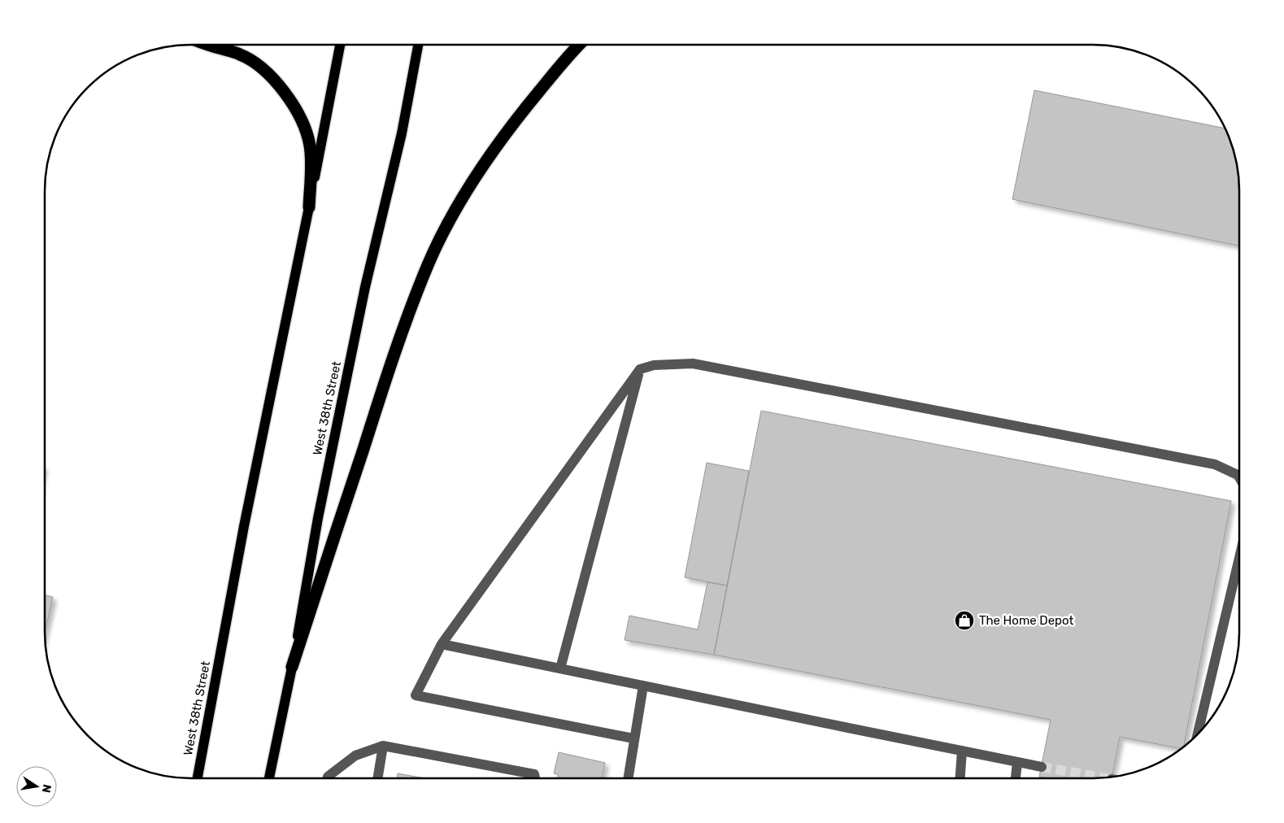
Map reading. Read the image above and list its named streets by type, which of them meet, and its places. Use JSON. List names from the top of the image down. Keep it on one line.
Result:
{"streets":{"main road":["West 38th Street"]},"places":{"shop":["The Home Depot"]},"north":"right"}
